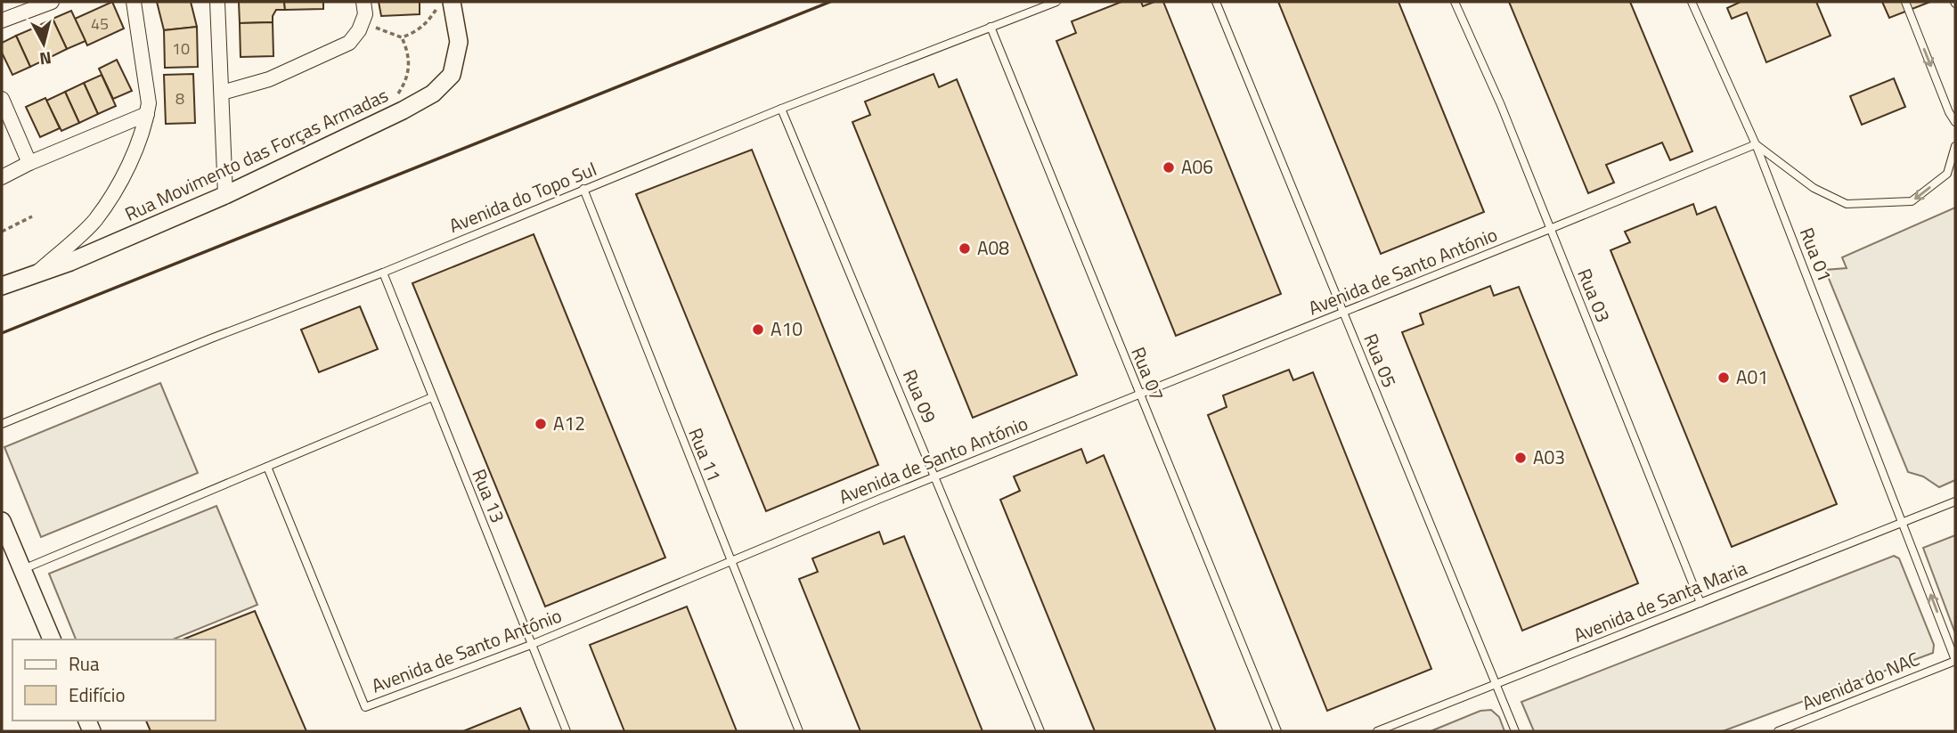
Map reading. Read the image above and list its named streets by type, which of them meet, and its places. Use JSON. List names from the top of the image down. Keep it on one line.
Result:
{"streets":{"street":["Rua Movimento das Forças Armadas"],"lane":["Avenida do Topo Sul","Rua 01","Avenida de Santo António","Rua 03","Rua 05","Rua 07","Rua 09","Rua 11","Rua 13","Avenida de Santa Maria","Avenida do NAC"]},"crossings":[["Avenida do Topo Sul","Rua 07"],["Avenida do Topo Sul","Rua 09"],["Avenida do Topo Sul","Rua 11"],["Avenida do Topo Sul","Rua 13"],["Rua 01","Avenida de Santo António"],["Rua 01","Avenida de Santa Maria"],["Rua 01","Avenida do NAC"],["Avenida de Santo António","Rua 03"],["Avenida de Santo António","Rua 05"],["Avenida de Santo António","Rua 07"],["Avenida de Santo António","Rua 09"],["Avenida de Santo António","Rua 11"],["Avenida de Santo António","Rua 13"],["Rua 03","Avenida de Santa Maria"],["Rua 05","Avenida de Santa Maria"]],"places":["A06","A08","A10","A01","A12","A03"],"house_numbers":["45","10","8"],"legend":["Rua","Edifício"],"north":"bottom"}
